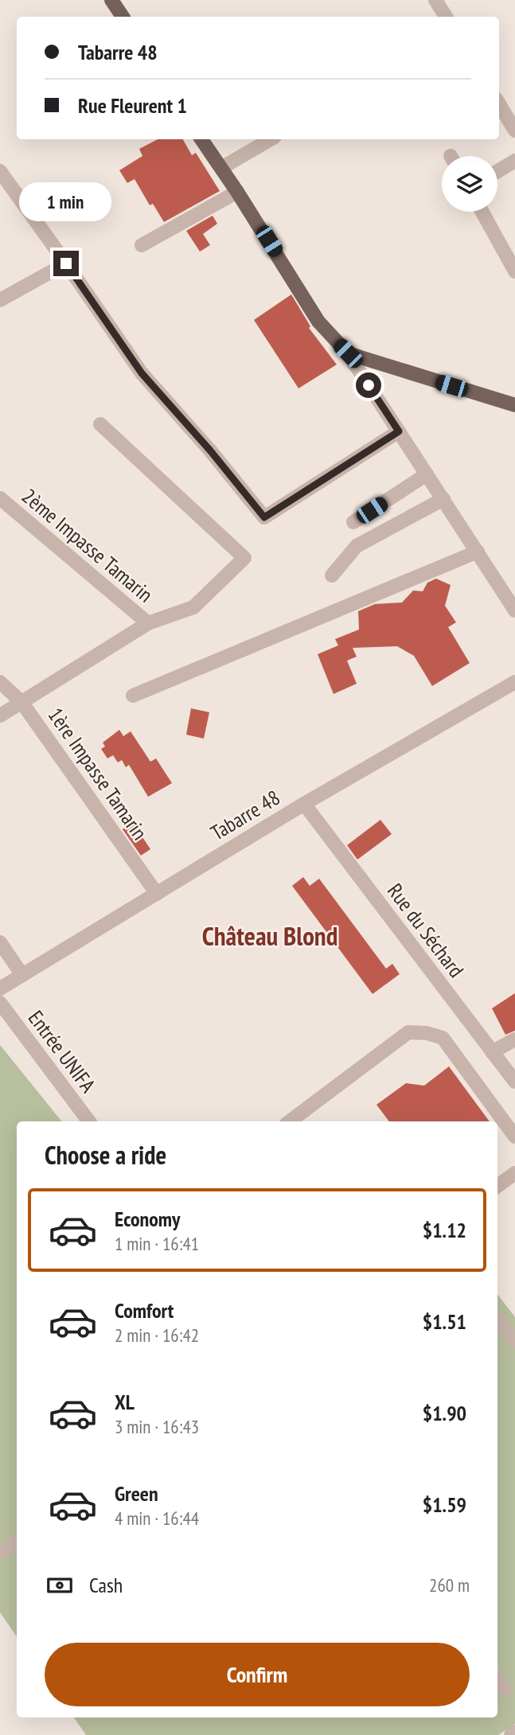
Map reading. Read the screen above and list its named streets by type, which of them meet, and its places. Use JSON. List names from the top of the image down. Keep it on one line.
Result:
{"streets":{"street":["2ème Impasse Tamarin","1ère Impasse Tamarin","Tabarre 48","Rue du Séchard","Entrée UNIFA"]},"crossings":[["1ère Impasse Tamarin","Tabarre 48"],["Tabarre 48","Rue du Séchard"]],"districts":["Château Blond"],"page":{"banner":["Tabarre 48","Rue Fleurent 1"],"bubble":"1 min","heading":"Choose a ride","list":[{"name":"Economy","note":"1 min · 16:41","value":"$1.12"},{"name":"Comfort","note":"2 min · 16:42","value":"$1.51"},{"name":"XL","note":"3 min · 16:43","value":"$1.90"},{"name":"Green","note":"4 min · 16:44","value":"$1.59"}],"pay":["Cash","260 m"],"buttons":"Confirm"}}
